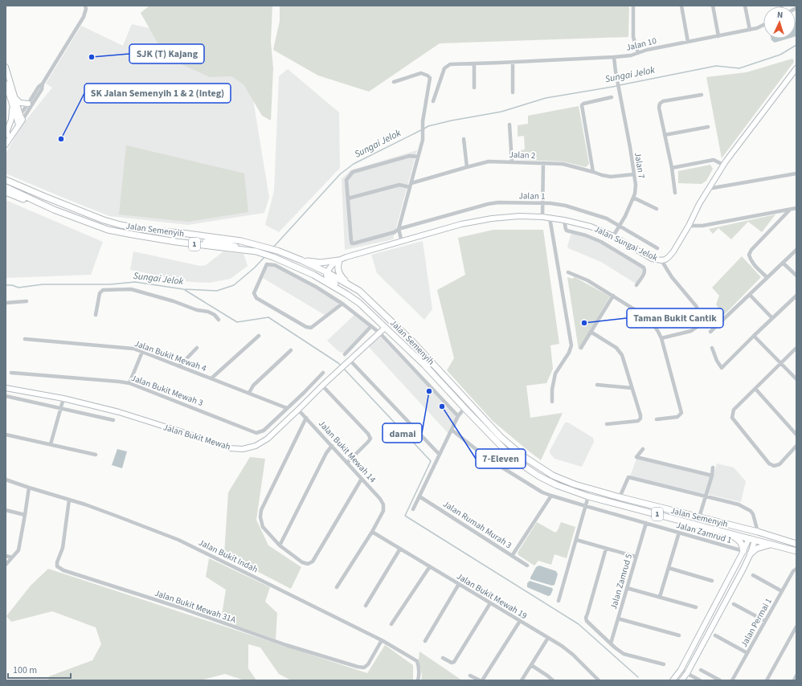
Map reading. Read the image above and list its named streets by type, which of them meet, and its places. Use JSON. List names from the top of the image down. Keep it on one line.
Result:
{"streets":{"main road":["Jalan Semenyih","1"],"street":["Jalan 10","Jalan 2","Jalan 7","Jalan 1","Jalan Sungai Jelok","Jalan Bukit Mewah 4","Jalan Bukit Mewah 3","Jalan Bukit Mewah","Jalan Bukit Mewah 14","Jalan Rumah Murah 3","Jalan Zamrud 1","Jalan Bukit Indah","Jalan Zamrud 5","Jalan Bukit Mewah 19","Jalan Bukit Mewah 31A","Jalan Permai 1"]},"crossings":[["Jalan 10","Jalan 7"],["Jalan 2","Jalan 7"],["Jalan 2","Jalan 1"],["Jalan 7","Jalan 1"],["Jalan 7","Jalan Sungai Jelok"],["Jalan Semenyih","Jalan Sungai Jelok"],["Jalan Semenyih","Jalan Bukit Mewah"],["Jalan Bukit Mewah 4","Jalan Bukit Mewah 3"],["Jalan Bukit Mewah","Jalan Bukit Mewah 14"],["Jalan Bukit Mewah 14","Jalan Bukit Mewah 19"],["Jalan Zamrud 1","Jalan Zamrud 5"],["Jalan Bukit Indah","Jalan Bukit Mewah 31A"]],"water":["Sungai Jelok"],"places":["SJK (T) Kajang","SK Jalan Semenyih 1 & 2 (Integ)","Taman Bukit Cantik","damai","7-Eleven"],"scale_bar":"100 m","north":"top"}
